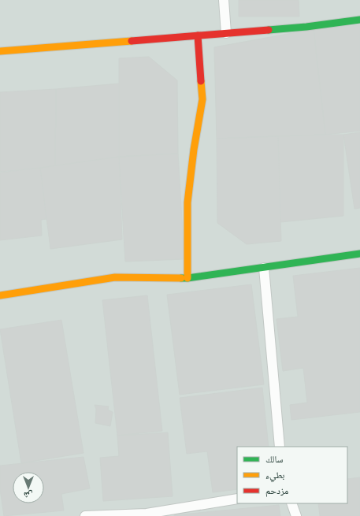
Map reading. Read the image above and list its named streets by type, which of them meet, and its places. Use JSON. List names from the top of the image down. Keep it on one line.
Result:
{"legend":["سالك","بطيء","مزدحم"],"north":"bottom"}
